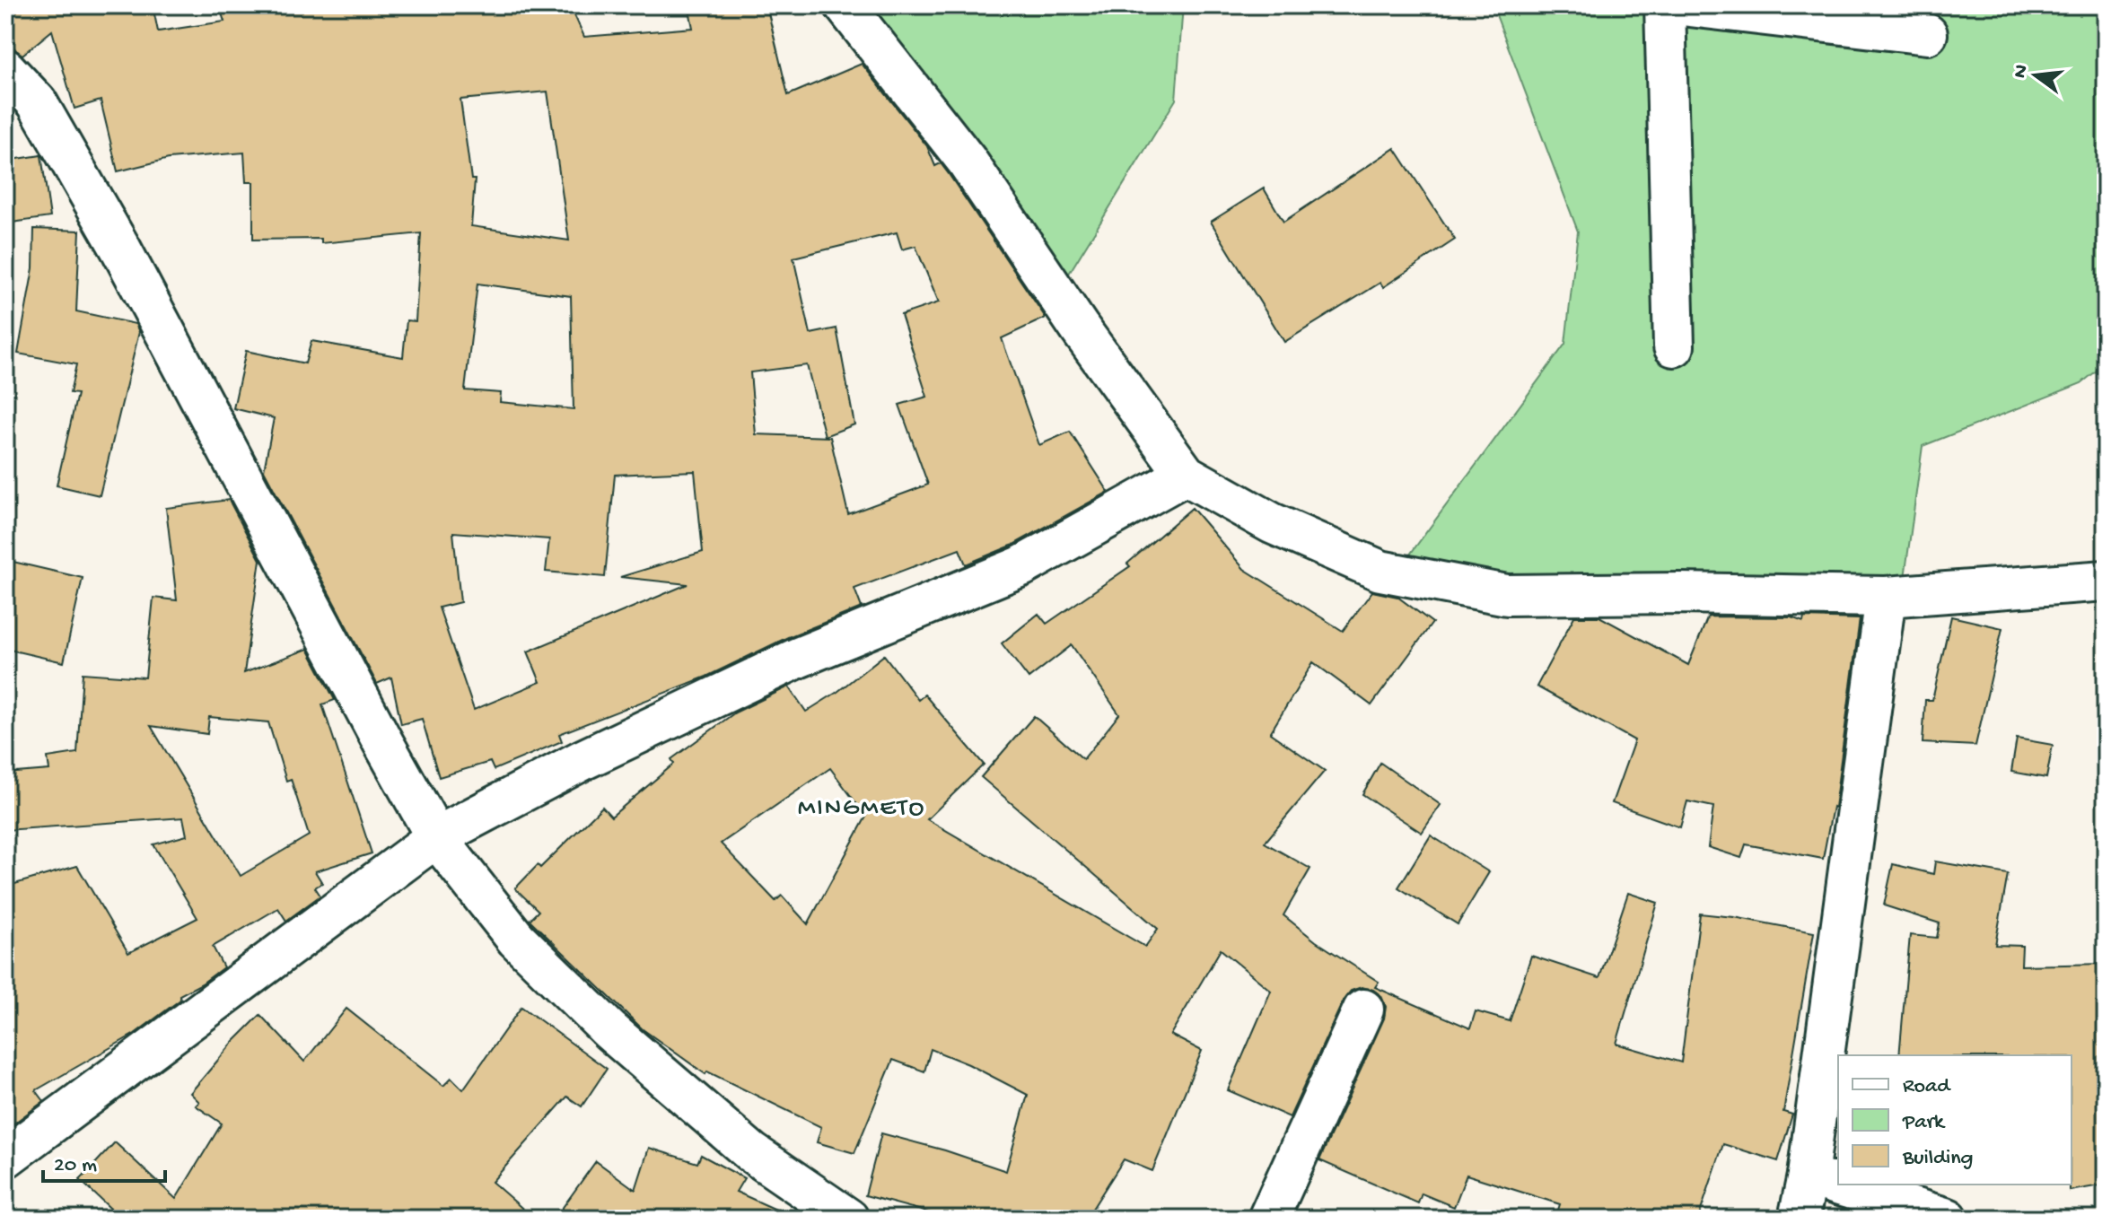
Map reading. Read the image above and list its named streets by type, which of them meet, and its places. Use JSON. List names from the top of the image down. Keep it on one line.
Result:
{"districts":["MINGMETO"],"legend":["Road","Park","Building"],"scale_bar":"20 m","north":"left"}
